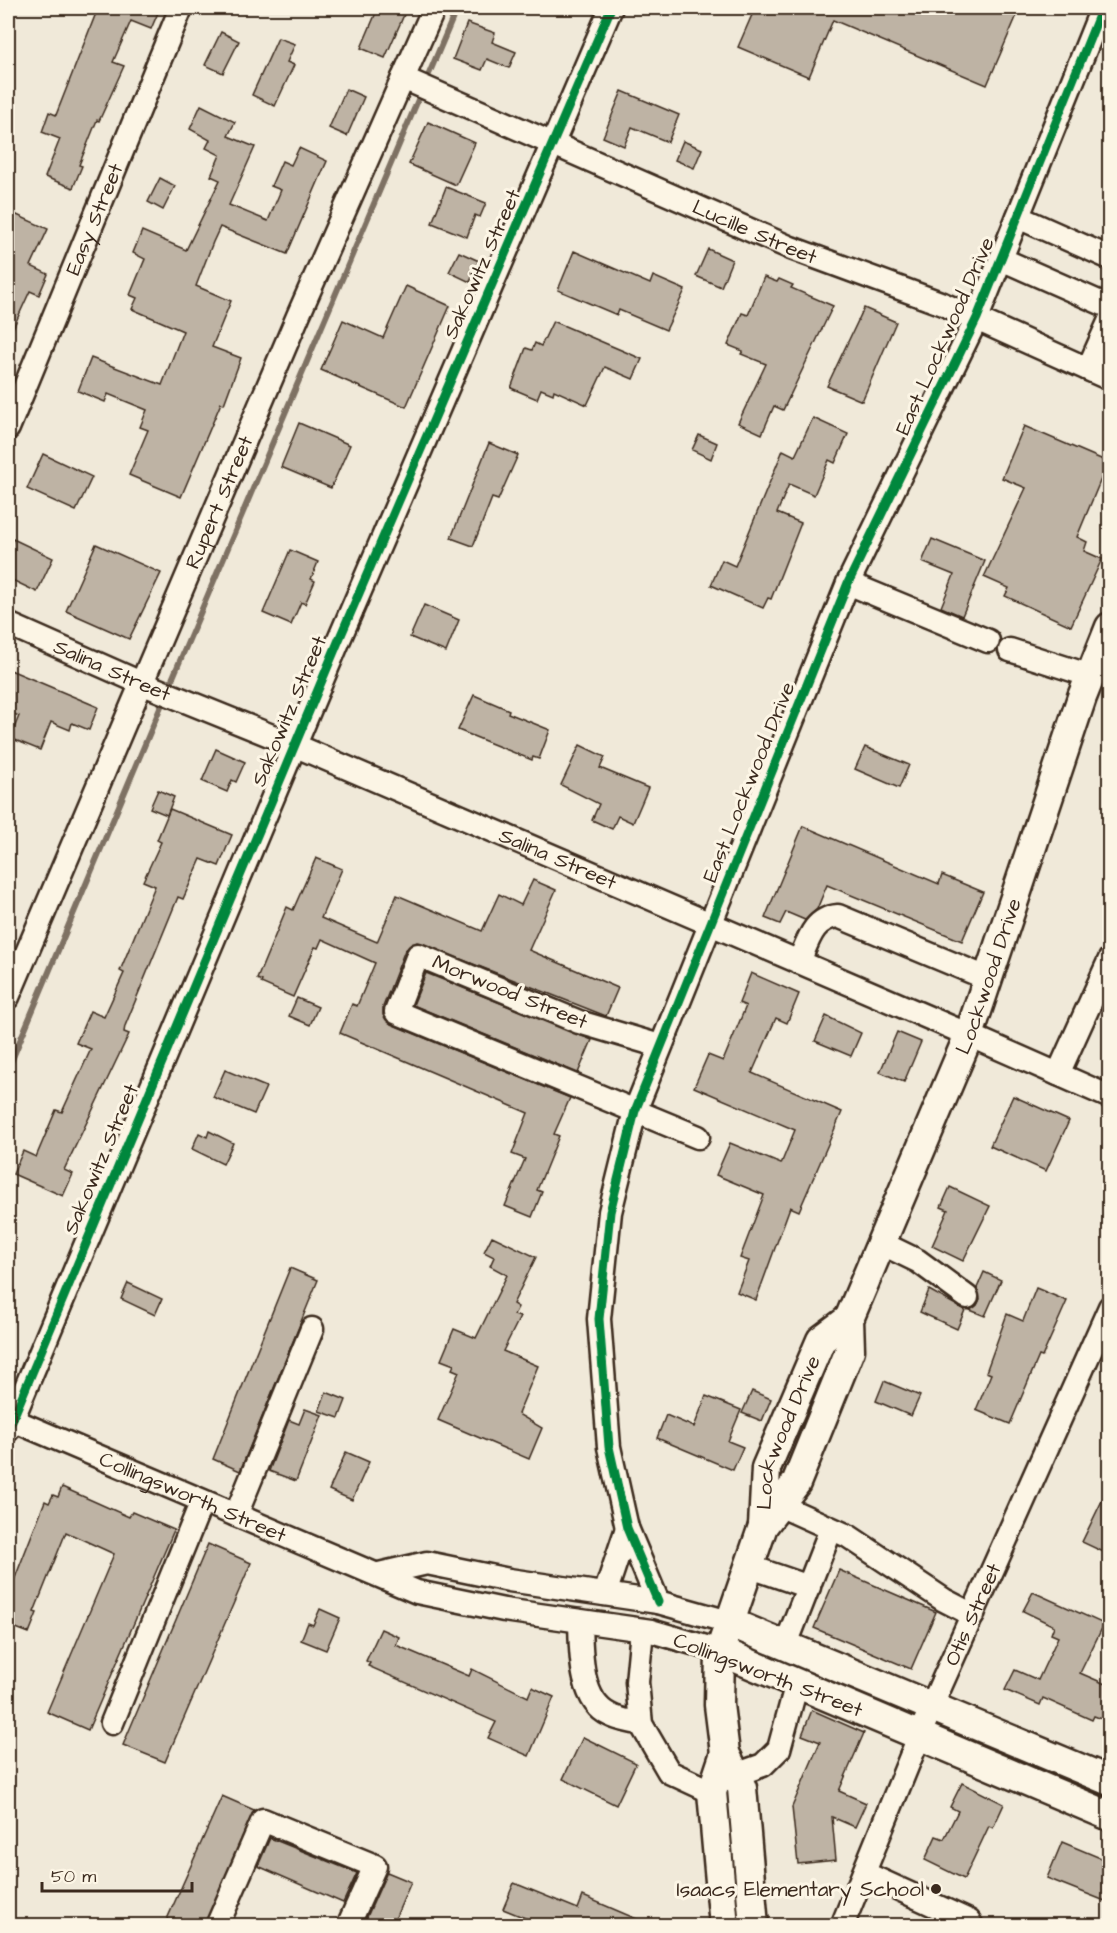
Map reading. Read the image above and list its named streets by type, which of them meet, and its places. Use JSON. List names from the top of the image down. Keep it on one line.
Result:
{"streets":{"main road":["Lockwood Drive","Collingsworth Street"],"street":["Easy Street","Lucille Street","Sakowitz Street","East Lockwood Drive","Rupert Street","Salina Street","Morwood Street","Otis Street"]},"crossings":[["Lucille Street","Sakowitz Street"],["Lucille Street","East Lockwood Drive"],["Lucille Street","Rupert Street"],["Sakowitz Street","Salina Street"],["Sakowitz Street","Collingsworth Street"],["East Lockwood Drive","Salina Street"],["East Lockwood Drive","Morwood Street"],["East Lockwood Drive","Collingsworth Street"],["Rupert Street","Salina Street"],["Salina Street","Lockwood Drive"],["Lockwood Drive","Collingsworth Street"],["Collingsworth Street","Otis Street"]],"places":["Isaacs Elementary School"],"scale_bar":"50 m"}
